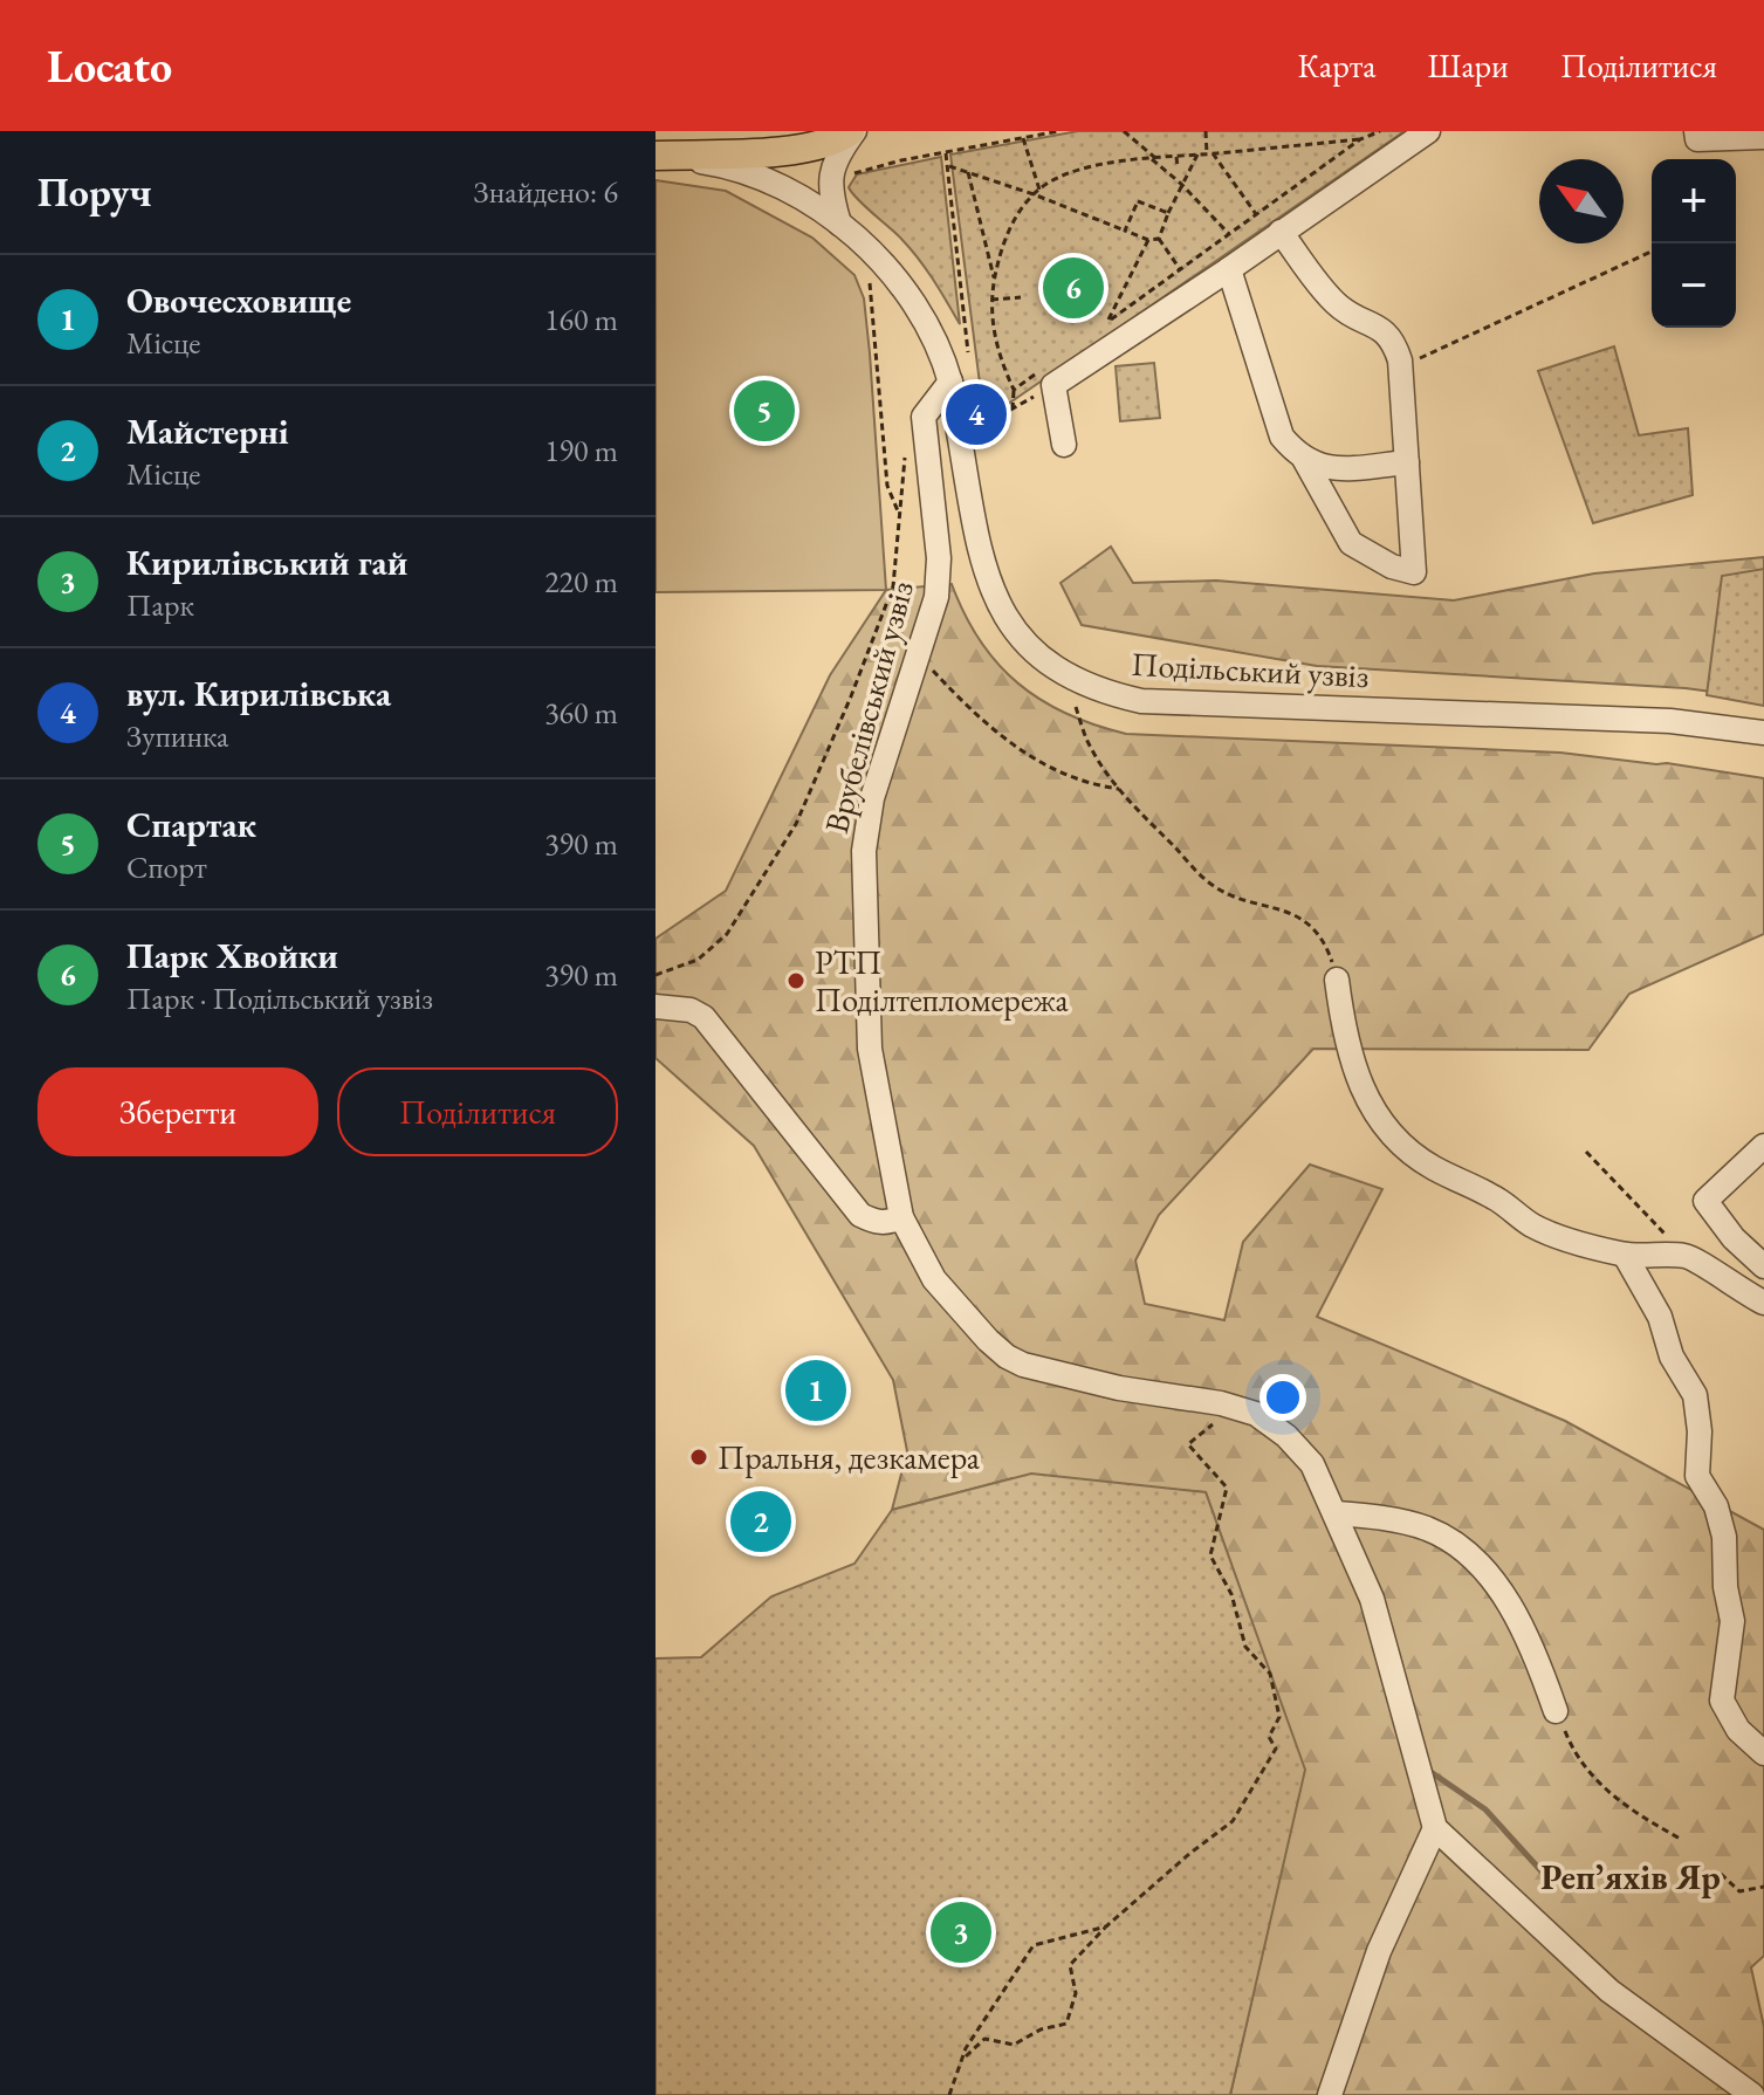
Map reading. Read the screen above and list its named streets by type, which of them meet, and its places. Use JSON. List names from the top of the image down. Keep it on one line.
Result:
{"streets":{"street":["Подільський узвіз","Врубелівський узвіз"]},"crossings":[["Подільський узвіз","Врубелівський узвіз"]],"districts":["Репʼяхів Яр"],"places":["РТП Поділтепломережа","Пральня, дезкамера"],"north":"top left","page":{"header":"Locato","nav":["Карта","Шари","Поділитися"],"heading":["Поруч","Знайдено: 6"],"map_buttons":["+","−"],"list":[{"mark":"1","name":"Овочесховище","note":"Місце","value":"160 m"},{"mark":"2","name":"Майстерні","note":"Місце","value":"190 m"},{"mark":"3","name":"Кирилівський гай","note":"Парк","value":"220 m"},{"mark":"4","name":"вул. Кирилівська","note":"Зупинка","value":"360 m"},{"mark":"5","name":"Спартак","note":"Спорт","value":"390 m"},{"mark":"6","name":"Парк Хвойки","note":"Парк · Подільський узвіз","value":"390 m"}],"pins":["6","5","4","1","2","3"],"buttons":["Зберегти","Поділитися"]}}
